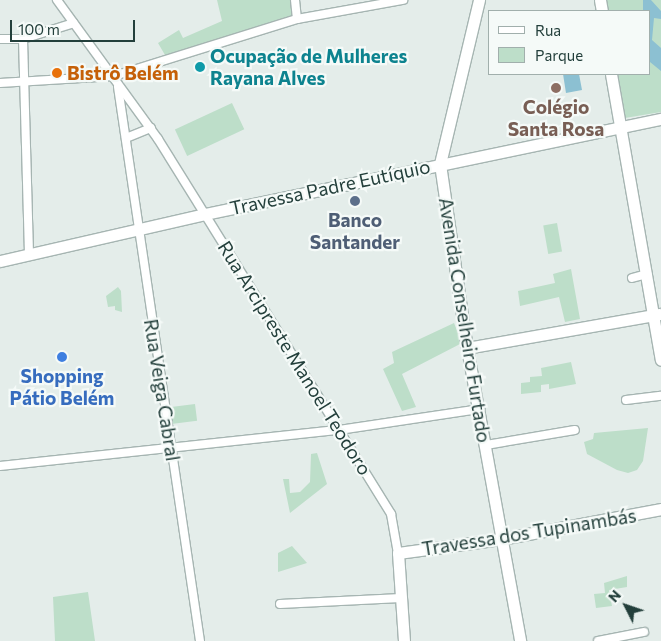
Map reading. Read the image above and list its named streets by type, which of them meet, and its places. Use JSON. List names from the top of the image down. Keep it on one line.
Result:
{"streets":{"main road":["Travessa Padre Eutíquio","Avenida Conselheiro Furtado","Rua Arcipreste Manoel Teodoro","Travessa dos Tupinambás"],"street":["Rua Veiga Cabral"]},"crossings":[["Travessa Padre Eutíquio","Avenida Conselheiro Furtado"],["Travessa Padre Eutíquio","Rua Arcipreste Manoel Teodoro"],["Travessa Padre Eutíquio","Rua Veiga Cabral"],["Avenida Conselheiro Furtado","Travessa dos Tupinambás"],["Rua Arcipreste Manoel Teodoro","Rua Veiga Cabral"],["Rua Arcipreste Manoel Teodoro","Travessa dos Tupinambás"]],"places":["Ocupação de Mulheres Rayana Alves","Bistrô Belém","Colégio Santa Rosa","Banco Santander","Shopping Pátio Belém"],"legend":["Rua","Parque"],"scale_bar":"100 m","north":"top left"}
